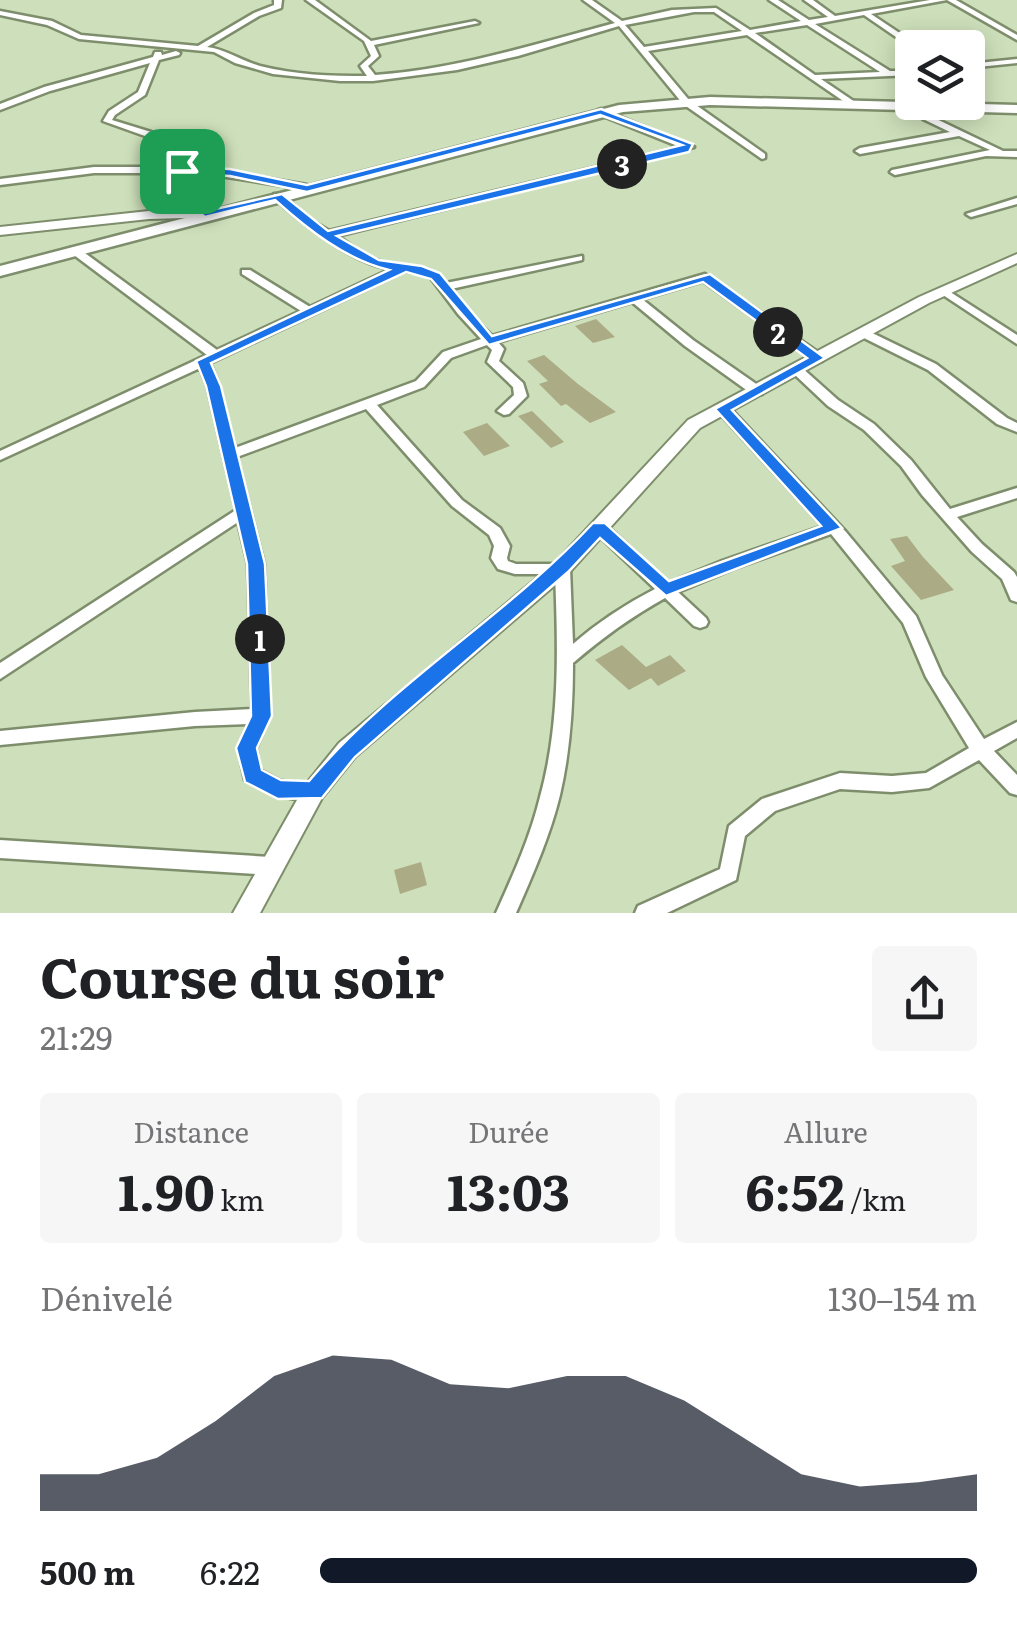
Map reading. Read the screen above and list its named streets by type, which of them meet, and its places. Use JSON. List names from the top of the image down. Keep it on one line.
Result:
{"page":{"pins":["3","2","1"],"heading":["Course du soir","21:29"],"stats":[["Distance","1.90 km"],["Durée","13:03"],["Allure","6:52 /km"]],"chart":["Dénivelé","130–154 m"],"list":[{"name":"500 m","note":"6:22"}]}}
